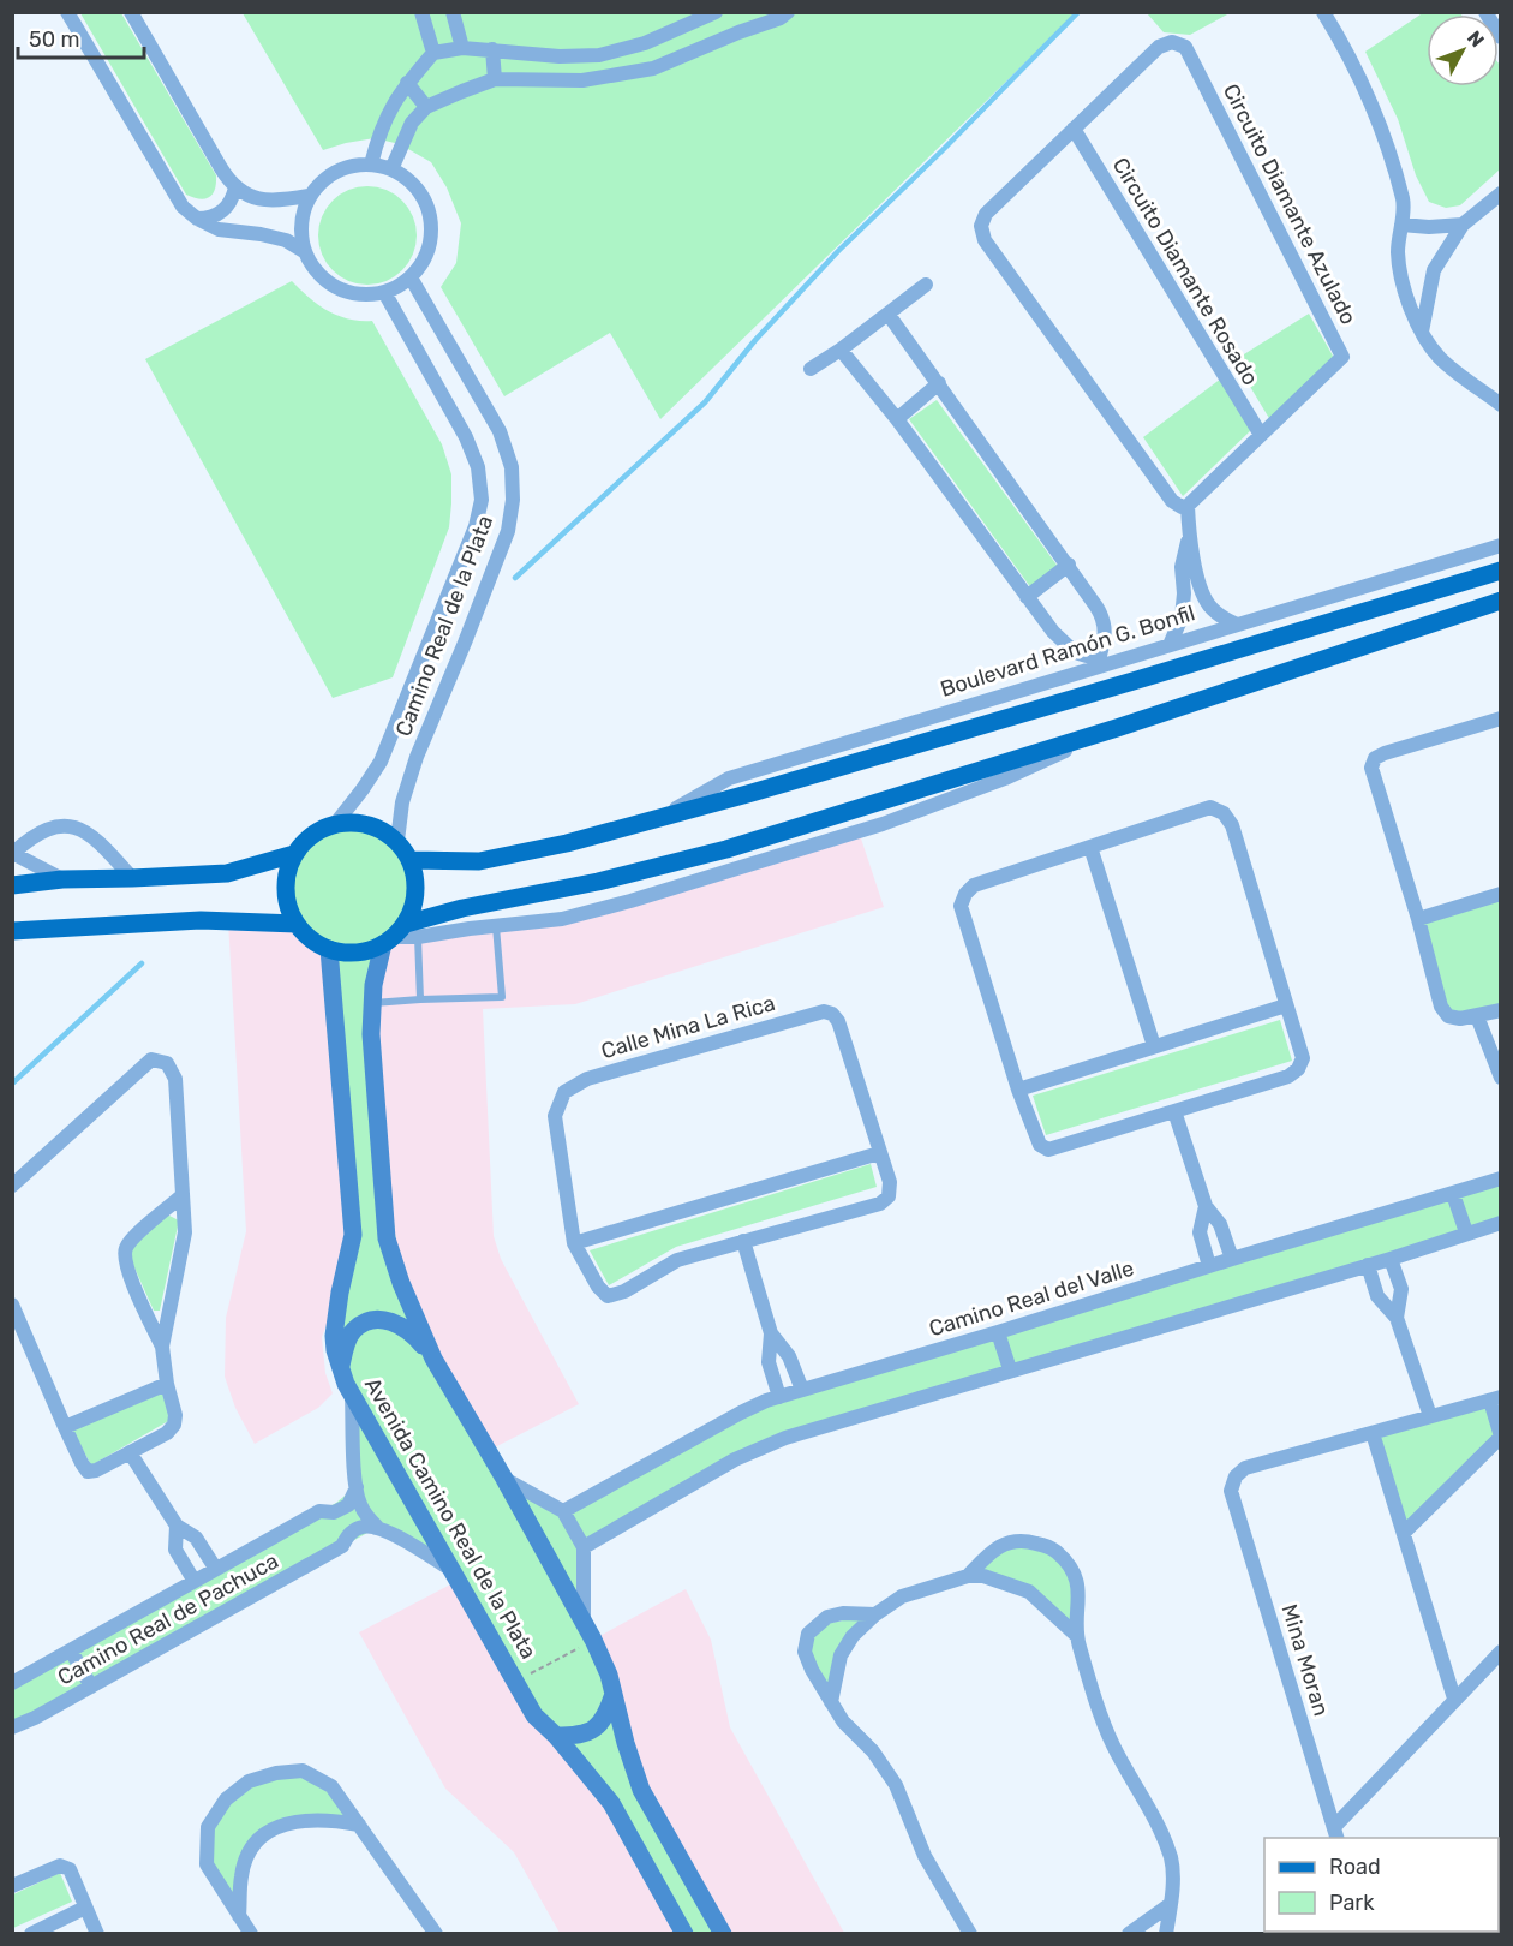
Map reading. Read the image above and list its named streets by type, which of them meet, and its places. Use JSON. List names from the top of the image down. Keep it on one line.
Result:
{"streets":{"main road":["Boulevard Ramón G. Bonfil","Avenida Camino Real de la Plata"],"street":["Circuito Diamante Azulado","Circuito Diamante Rosado","Camino Real de la Plata","Calle Mina La Rica","Camino Real del Valle","Camino Real de Pachuca","Mina Moran"]},"crossings":[["Circuito Diamante Azulado","Circuito Diamante Rosado"],["Camino Real de la Plata","Boulevard Ramón G. Bonfil"],["Camino Real de la Plata","Avenida Camino Real de la Plata"],["Boulevard Ramón G. Bonfil","Avenida Camino Real de la Plata"]],"legend":["Road","Park"],"scale_bar":"50 m","north":"top right"}
